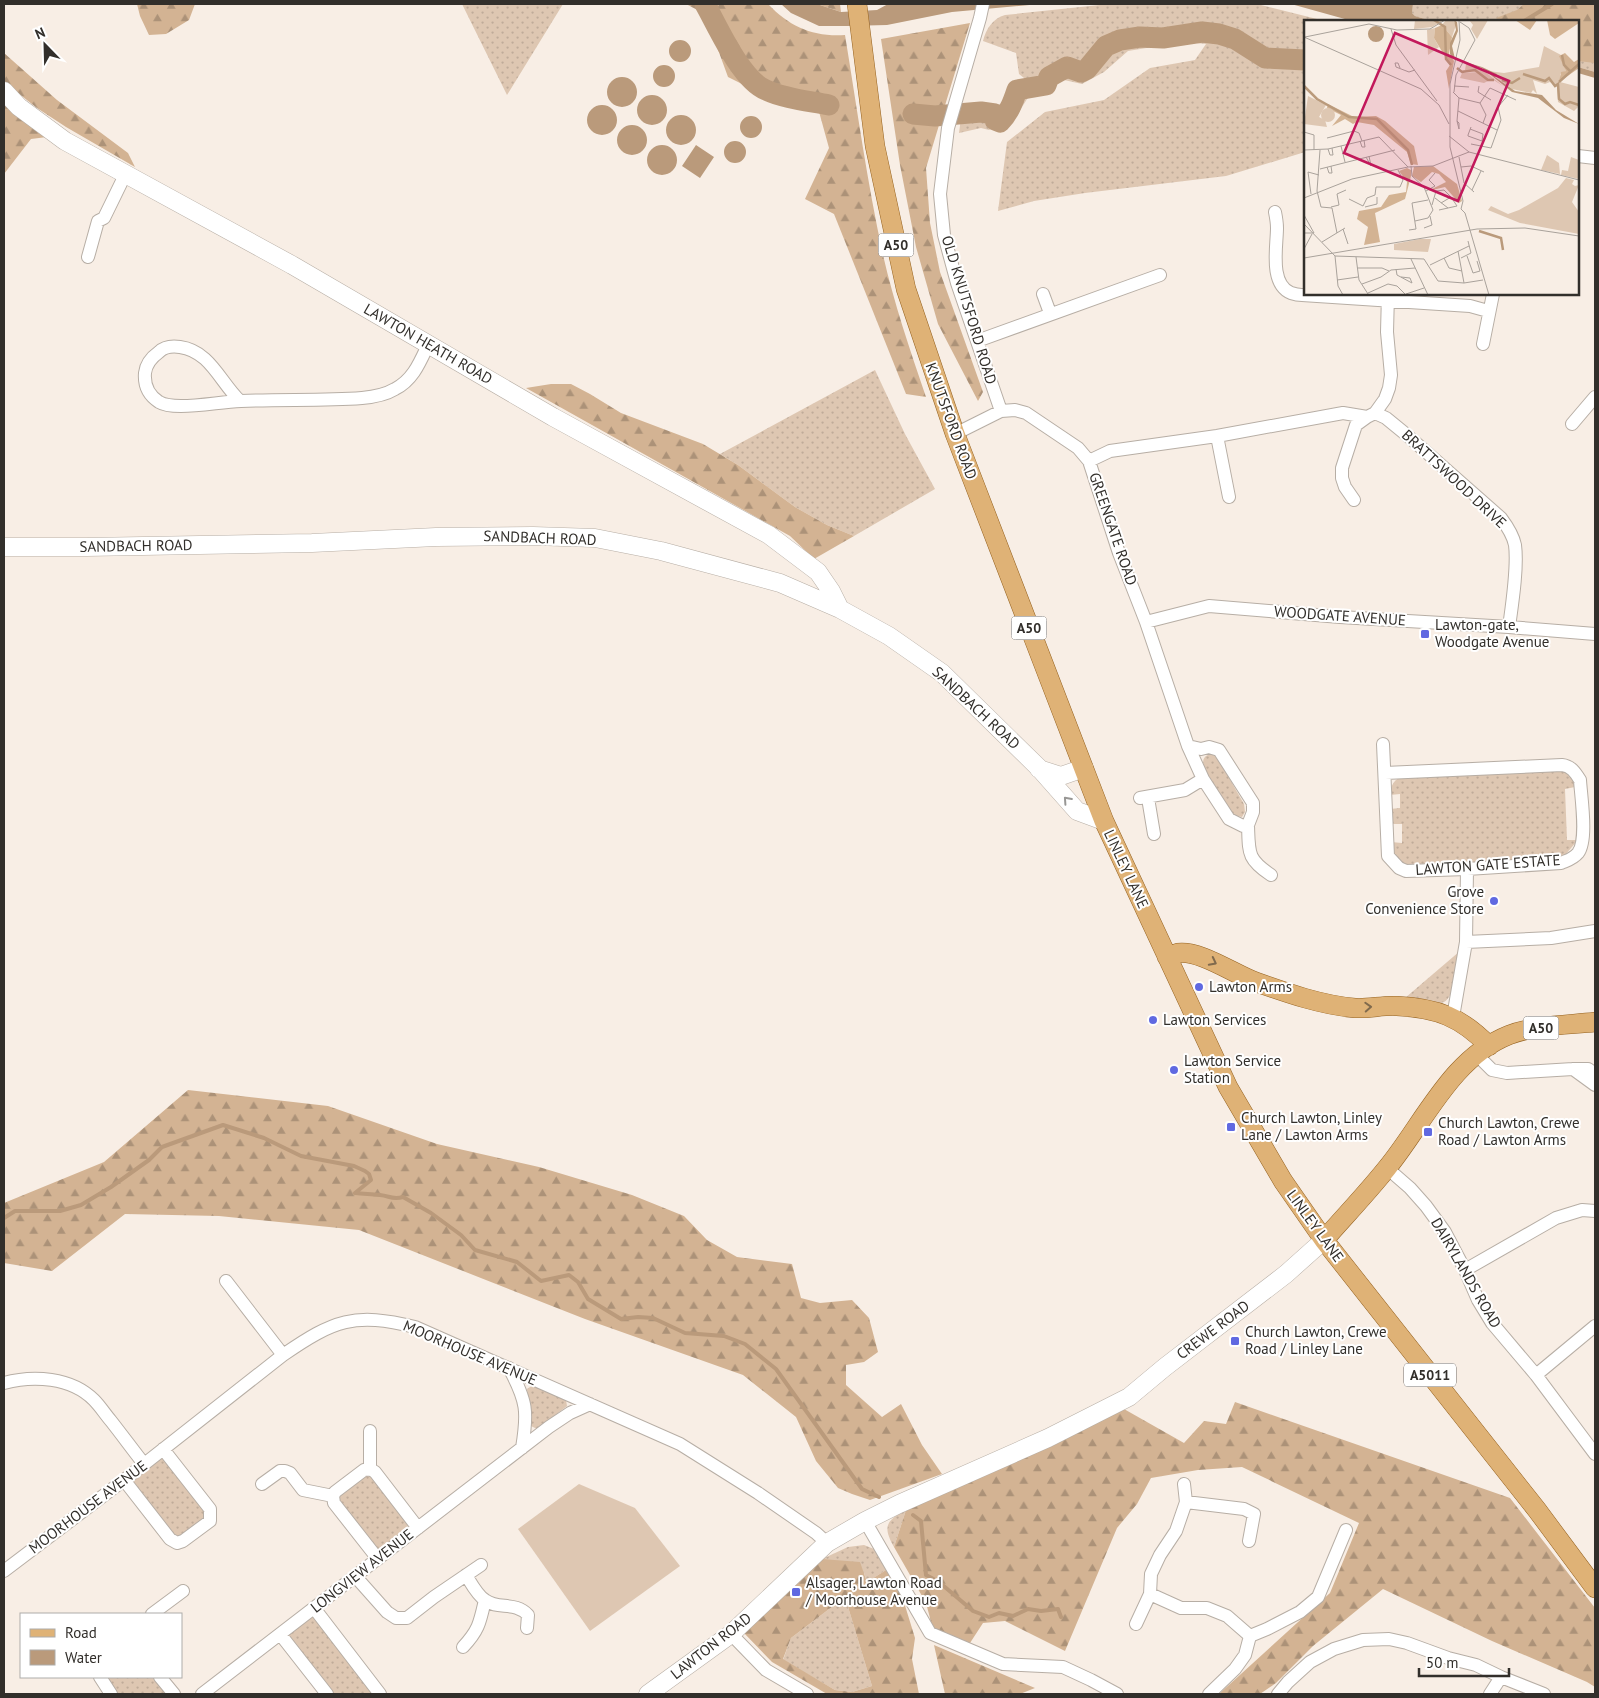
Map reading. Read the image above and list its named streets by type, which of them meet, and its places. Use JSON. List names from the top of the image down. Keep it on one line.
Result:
{"streets":{"main road":["A50","KNUTSFORD ROAD","LINLEY LANE","CREWE ROAD","A5011"],"street":["OLD KNUTSFORD ROAD","LAWTON HEATH ROAD","BRATTSWOOD DRIVE","GREENGATE ROAD","SANDBACH ROAD","WOODGATE AVENUE","LAWTON GATE ESTATE","DAIRYLANDS ROAD","MOORHOUSE AVENUE","LONGVIEW AVENUE","LAWTON ROAD"]},"crossings":[["A50","CREWE ROAD"],["OLD KNUTSFORD ROAD","GREENGATE ROAD"],["LAWTON HEATH ROAD","SANDBACH ROAD"],["KNUTSFORD ROAD","SANDBACH ROAD"],["KNUTSFORD ROAD","LINLEY LANE"],["BRATTSWOOD DRIVE","GREENGATE ROAD"],["BRATTSWOOD DRIVE","WOODGATE AVENUE"],["GREENGATE ROAD","WOODGATE AVENUE"],["SANDBACH ROAD","LINLEY LANE"],["LINLEY LANE","CREWE ROAD"],["DAIRYLANDS ROAD","CREWE ROAD"],["CREWE ROAD","LAWTON ROAD"],["MOORHOUSE AVENUE","LONGVIEW AVENUE"],["MOORHOUSE AVENUE","LAWTON ROAD"]],"places":{"transit":["Lawton-gate, Woodgate Avenue","Church Lawton, Linley Lane / Lawton Arms","Church Lawton, Crewe Road / Lawton Arms","Church Lawton, Crewe Road / Linley Lane","Alsager, Lawton Road / Moorhouse Avenue"],"other":["Grove Convenience Store","Lawton Arms","Lawton Services","Lawton Service Station"]},"legend":["Road","Water"],"scale_bar":"50 m","north":"top left"}
